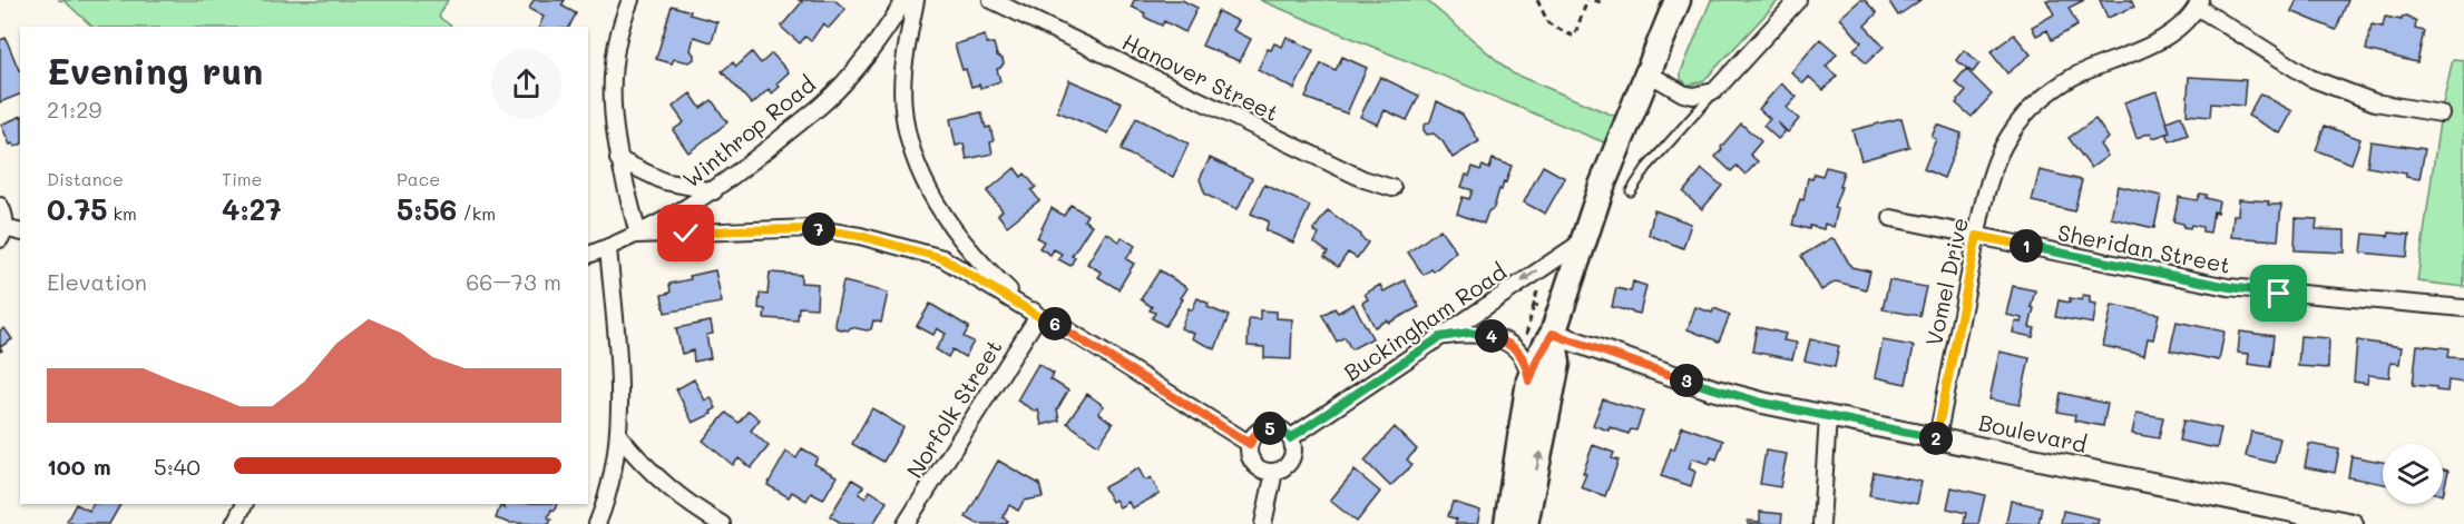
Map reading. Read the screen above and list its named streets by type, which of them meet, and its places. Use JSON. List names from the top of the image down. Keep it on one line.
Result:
{"streets":{"street":["Hanover Street","Winthrop Road","Sheridan Street","Vomel Drive","Buckingham Road","Norfolk Street","Boulevard"]},"crossings":[["Sheridan Street","Vomel Drive"],["Vomel Drive","Boulevard"]],"one_way":["Buckingham Road"],"page":{"heading":["Evening run","21:29"],"stats":[["Distance","0.75 km"],["Time","4:27"],["Pace","5:56 /km"]],"pins":["7","1","6","4","3","5","2"],"chart":["Elevation","66–73 m"],"list":[{"name":"100 m","note":"5:40"}]}}
